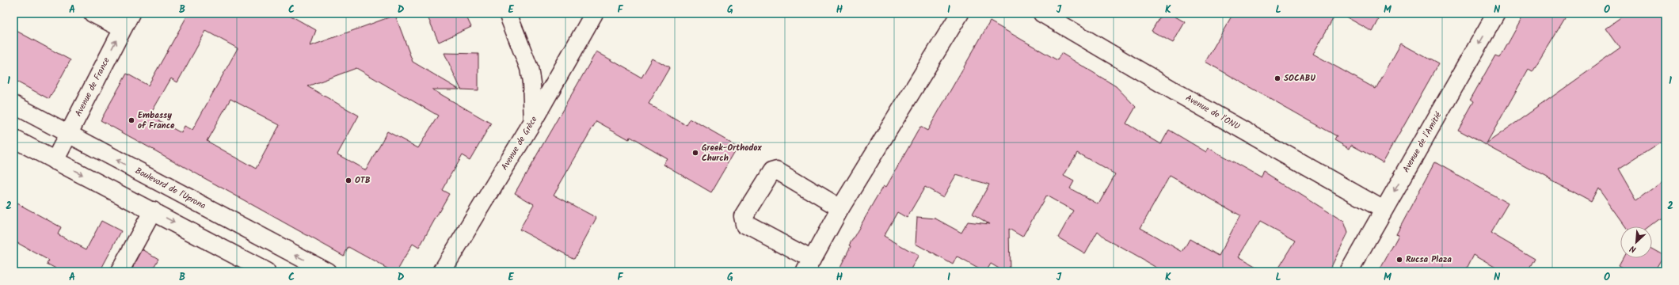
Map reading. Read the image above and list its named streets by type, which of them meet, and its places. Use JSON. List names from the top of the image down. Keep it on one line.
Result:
{"streets":{"street":["Avenue de France","Avenue de l'ONU","Avenue de l'Amitié","Avenue de Grèce","Boulevard de l'Uprona"]},"crossings":[["Avenue de France","Boulevard de l'Uprona"],["Avenue de l'ONU","Avenue de l'Amitié"]],"one_way":["Avenue de France","Avenue de l'Amitié"],"places":["SOCABU","Embassy of France","Greek-Orthodox Church","OTB","Rucsa Plaza"],"north":"bottom left","grid":{"columns":["A","B","C","D","E","F","G","H","I","J","K","L","M","N","O"],"rows":["1","2"]}}
